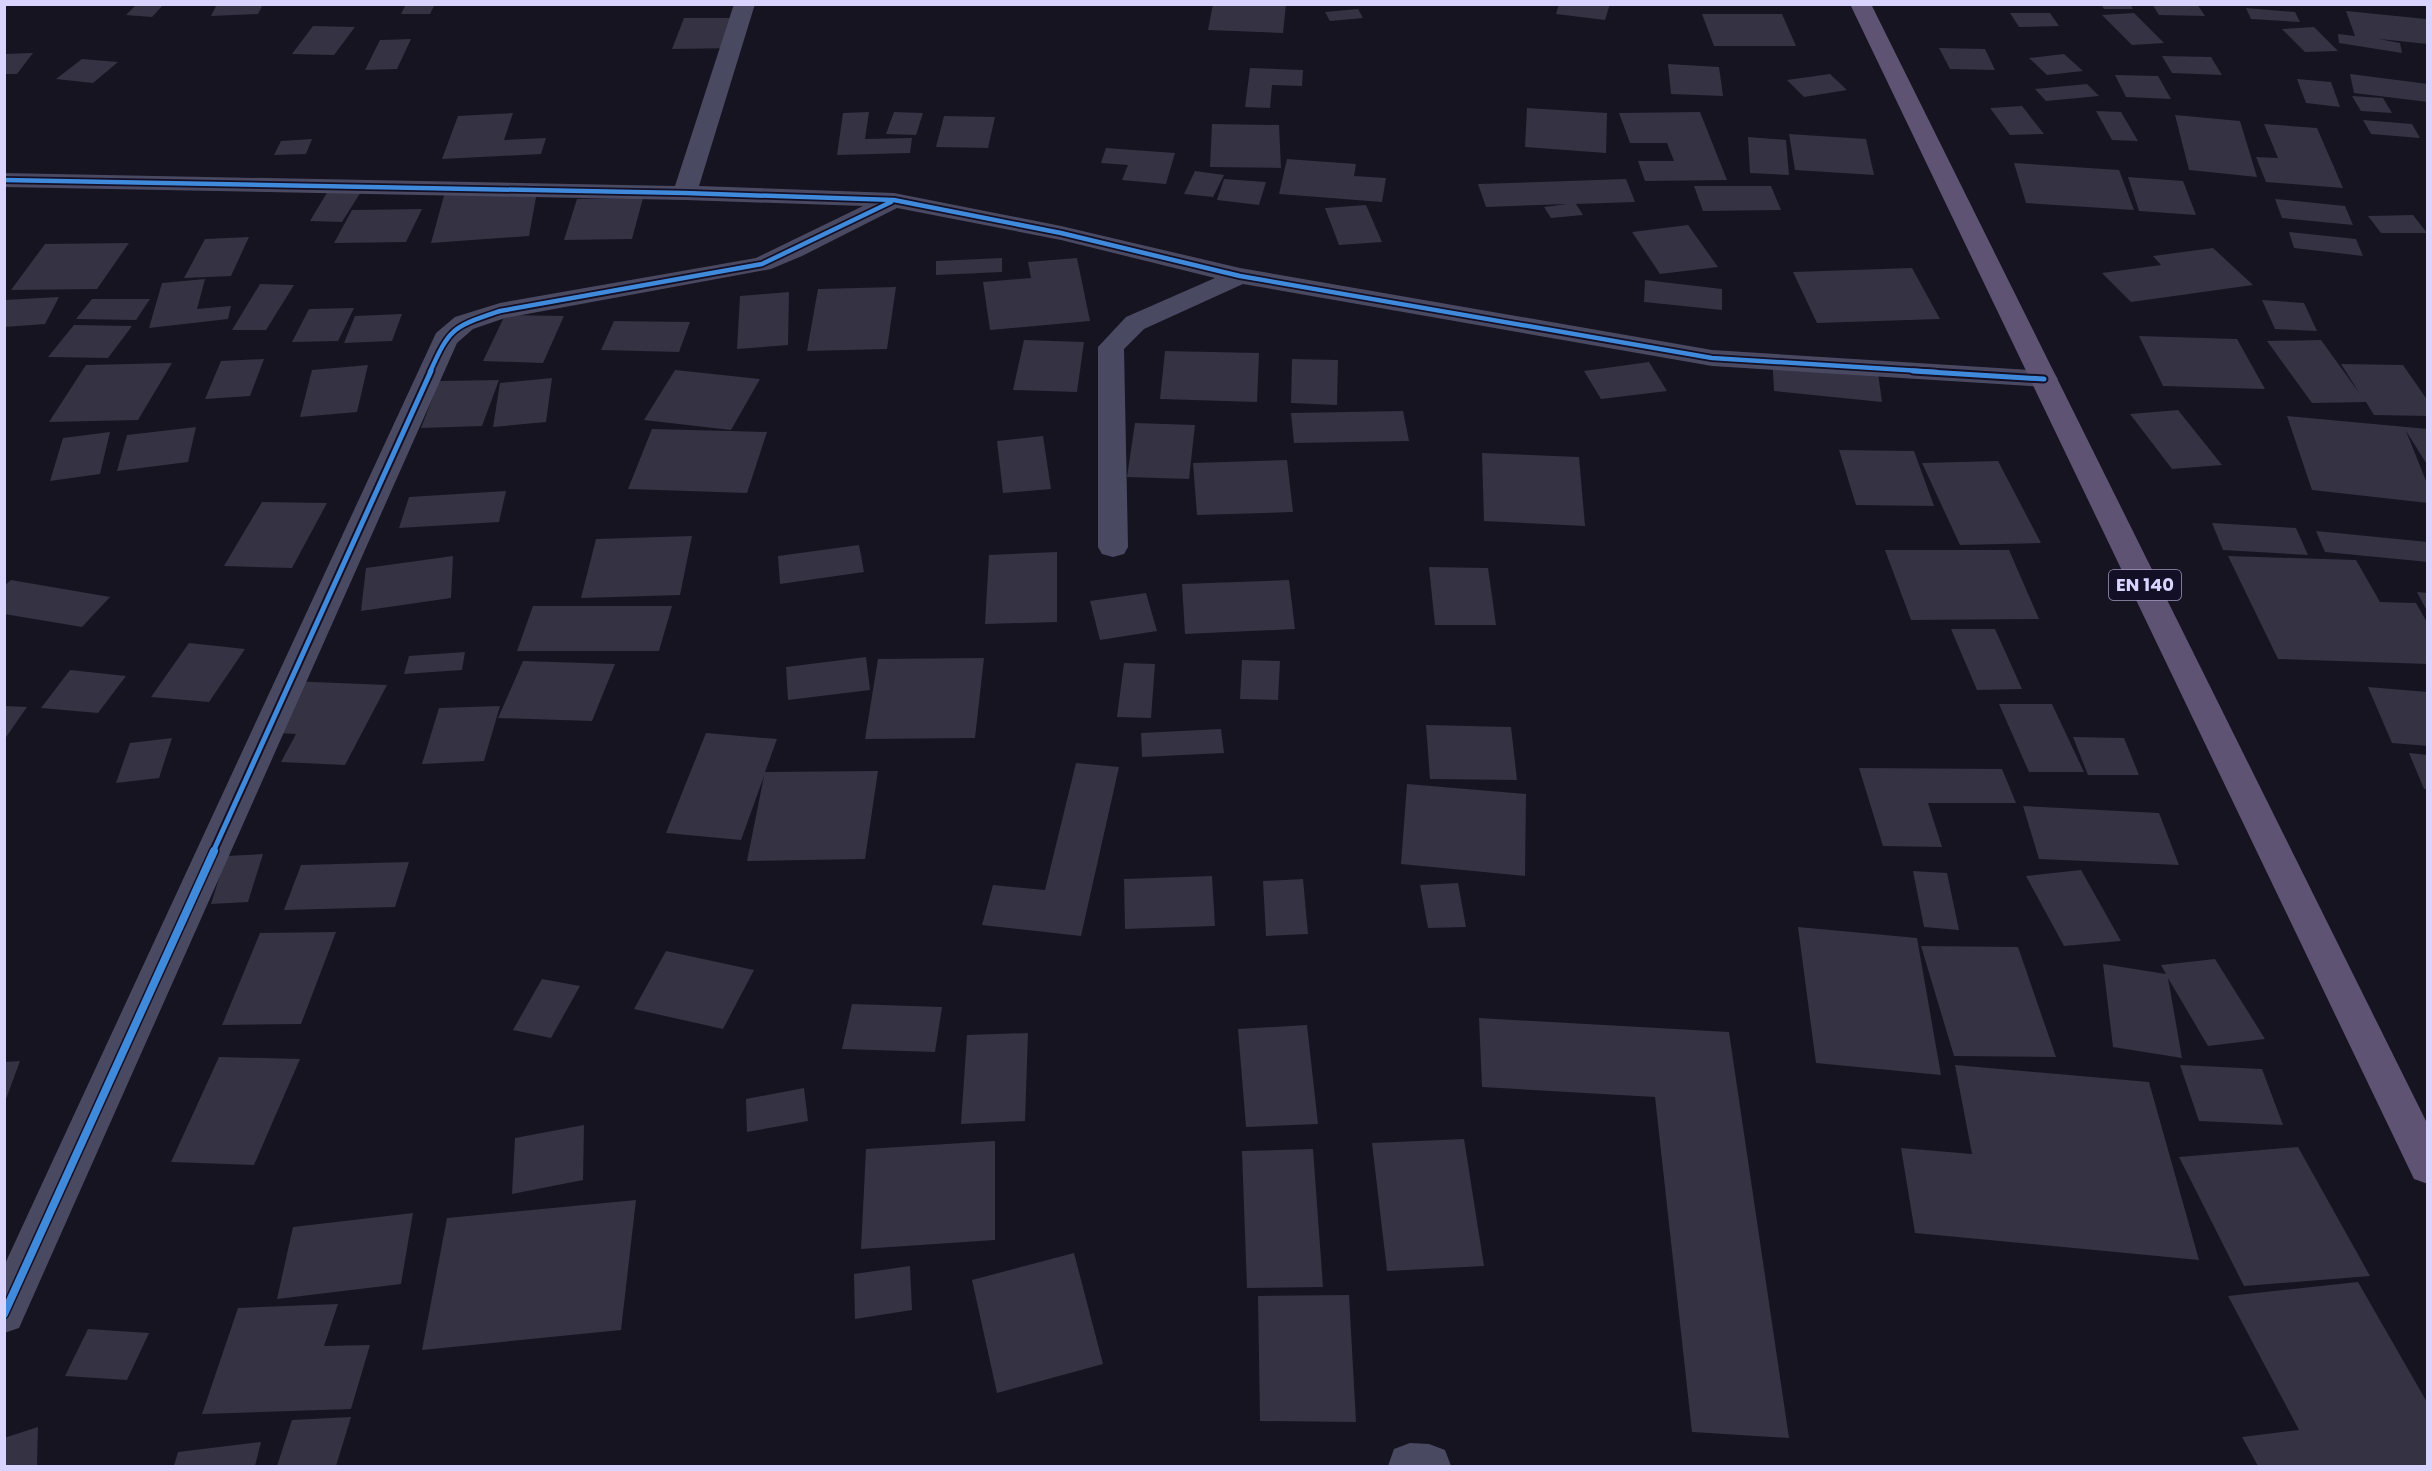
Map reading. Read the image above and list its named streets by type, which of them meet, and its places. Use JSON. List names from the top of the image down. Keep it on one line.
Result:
{"streets":{"main road":["EN 140"]}}
